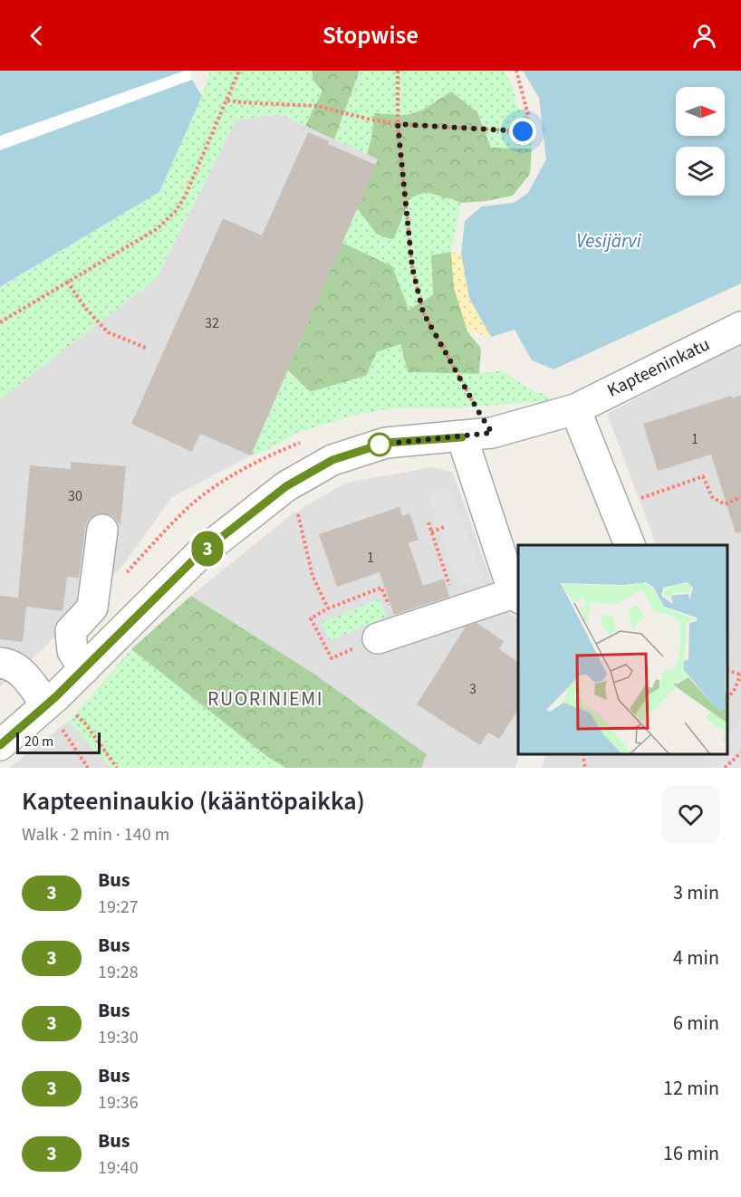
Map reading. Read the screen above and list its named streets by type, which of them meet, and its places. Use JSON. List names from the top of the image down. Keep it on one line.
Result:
{"streets":{"street":["Kapteeninkatu"]},"districts":["RUORINIEMI"],"water":["Vesijärvi"],"lines":["bus line 3"],"house_numbers":["32","1","30","1","3"],"scale_bar":"20 m","north":"right","page":{"header":"Stopwise","on_map":"3","scale":"20 m","heading":["Kapteeninaukio (kääntöpaikka)","Walk · 2 min · 140 m"],"list":[{"mark":"3","name":"Bus","note":"19:27","value":"3 min"},{"mark":"3","name":"Bus","note":"19:28","value":"4 min"},{"mark":"3","name":"Bus","note":"19:30","value":"6 min"},{"mark":"3","name":"Bus","note":"19:36","value":"12 min"},{"mark":"3","name":"Bus","note":"19:40","value":"16 min"}]}}
